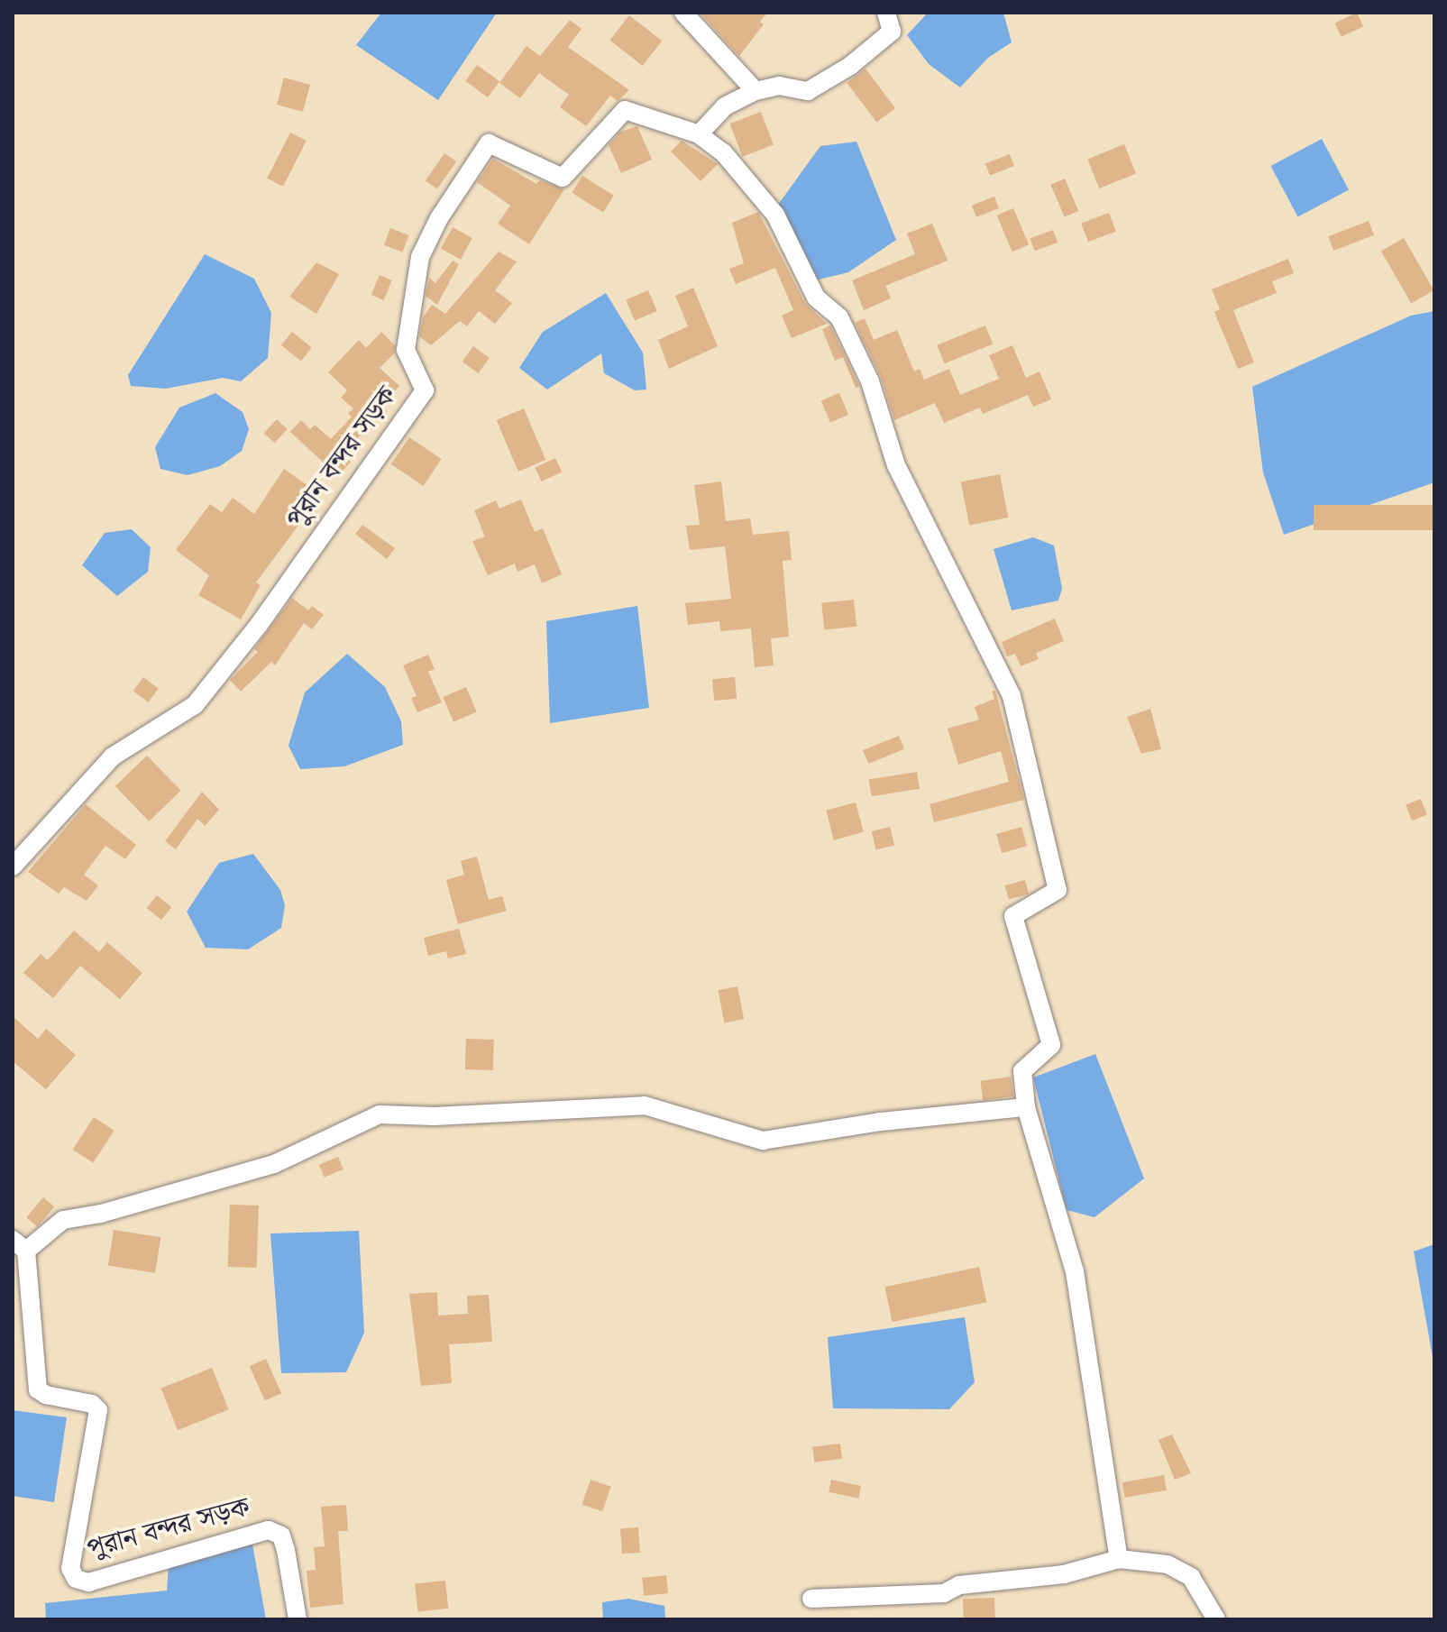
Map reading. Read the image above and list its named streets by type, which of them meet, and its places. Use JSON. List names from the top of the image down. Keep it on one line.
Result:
{"streets":{"street":["পুরান বন্দর সড়ক"]}}
